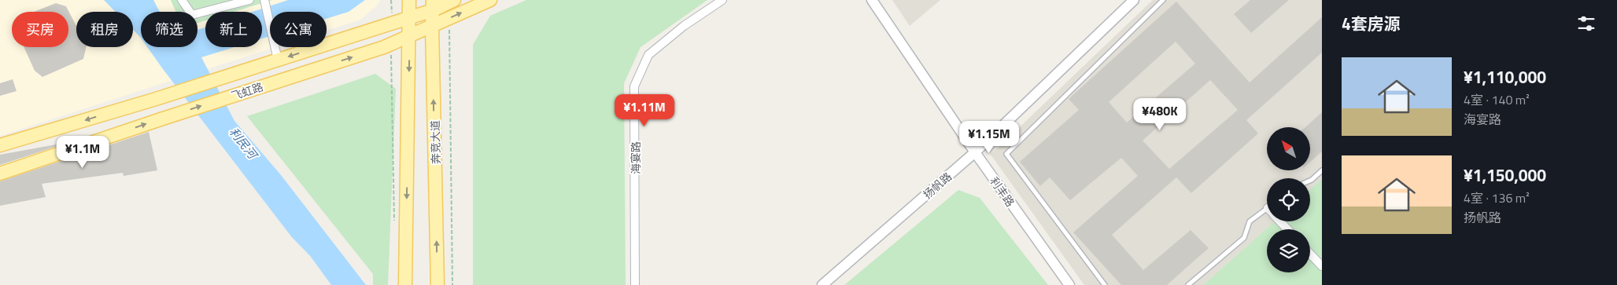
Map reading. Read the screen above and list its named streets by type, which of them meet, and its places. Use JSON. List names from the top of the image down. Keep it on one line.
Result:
{"streets":{"main road":["飞虹路","奔竞大道"],"street":["海宴路","扬帆路","利丰路"]},"crossings":[["飞虹路","奔竞大道"],["扬帆路","利丰路"]],"water":["利民河"],"north":"top left","page":{"heading":"4套房源","chip":["买房","租房","筛选","新上","公寓"],"list":[{"name":"¥1,110,000","note":"4室 · 140 m² · 海宴路"},{"name":"¥1,150,000","note":"4室 · 136 m² · 扬帆路"}],"price":["¥1.11M","¥480K","¥1.15M","¥1.1M"]}}
